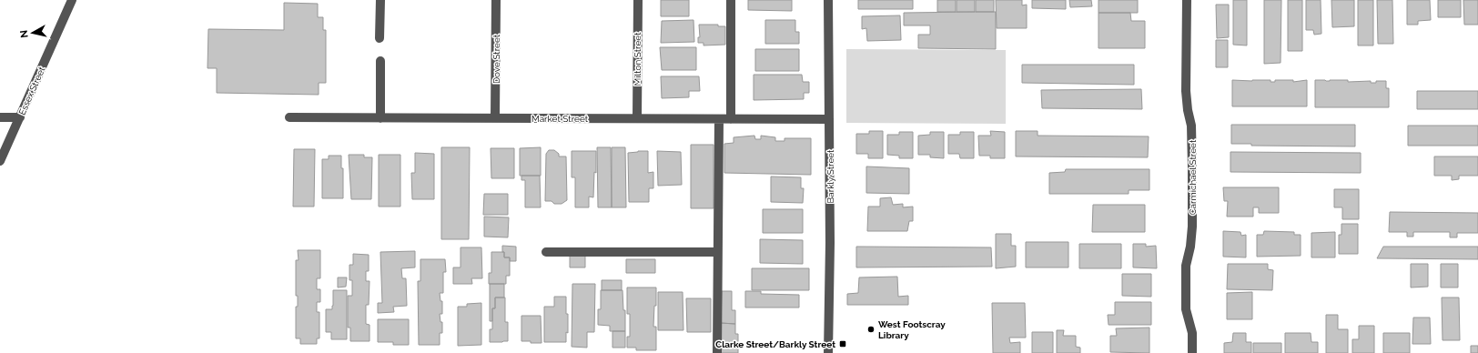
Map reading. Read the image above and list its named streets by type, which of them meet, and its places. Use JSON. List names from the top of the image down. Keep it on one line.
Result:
{"streets":{"street":["Dove Street","Milton Street","Essex Street","Market Street","Barkly Street","Carmichael Street"]},"crossings":[["Dove Street","Market Street"],["Milton Street","Market Street"],["Market Street","Barkly Street"]],"places":{"other":["West Footscray Library"],"transit":["Clarke Street/Barkly Street"]},"north":"left"}
